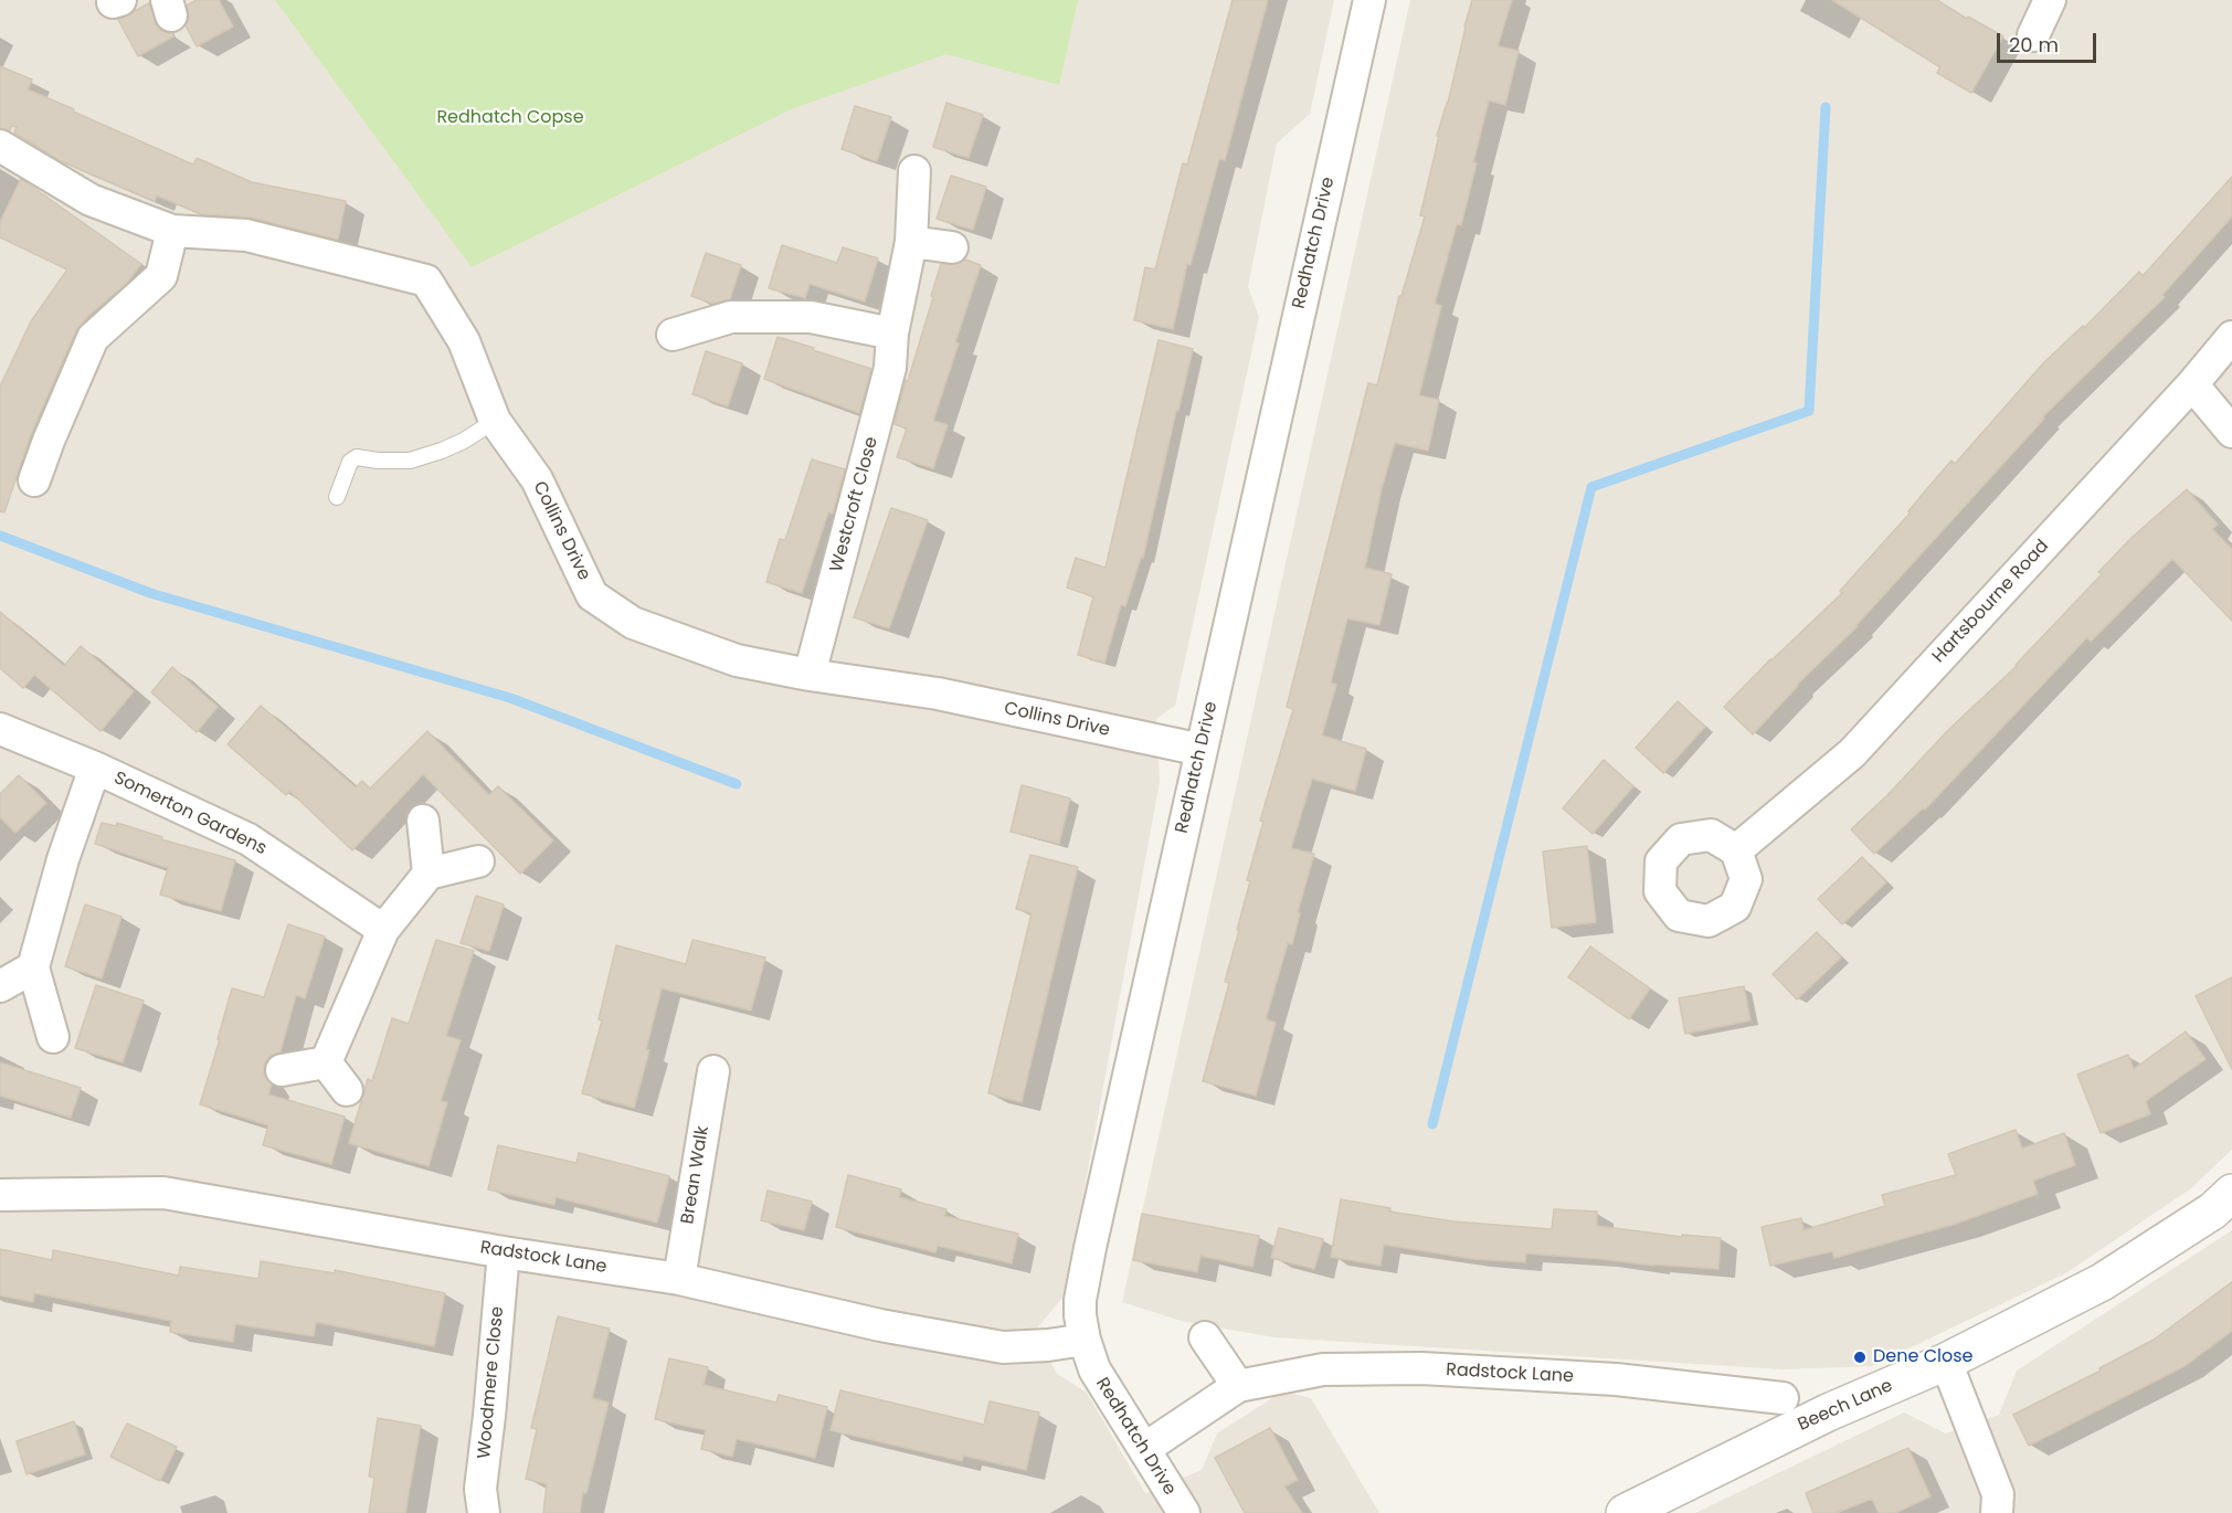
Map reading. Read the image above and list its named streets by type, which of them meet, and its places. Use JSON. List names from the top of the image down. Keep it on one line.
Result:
{"streets":{"street":["Redhatch Drive","Westcroft Close","Collins Drive","Hartsbourne Road","Somerton Gardens","Brean Walk","Radstock Lane","Woodmere Close","Beech Lane"]},"crossings":[["Redhatch Drive","Collins Drive"],["Redhatch Drive","Radstock Lane"],["Westcroft Close","Collins Drive"],["Brean Walk","Radstock Lane"],["Radstock Lane","Woodmere Close"]],"parks":["Redhatch Copse"],"places":["Dene Close"],"scale_bar":"20 m"}
